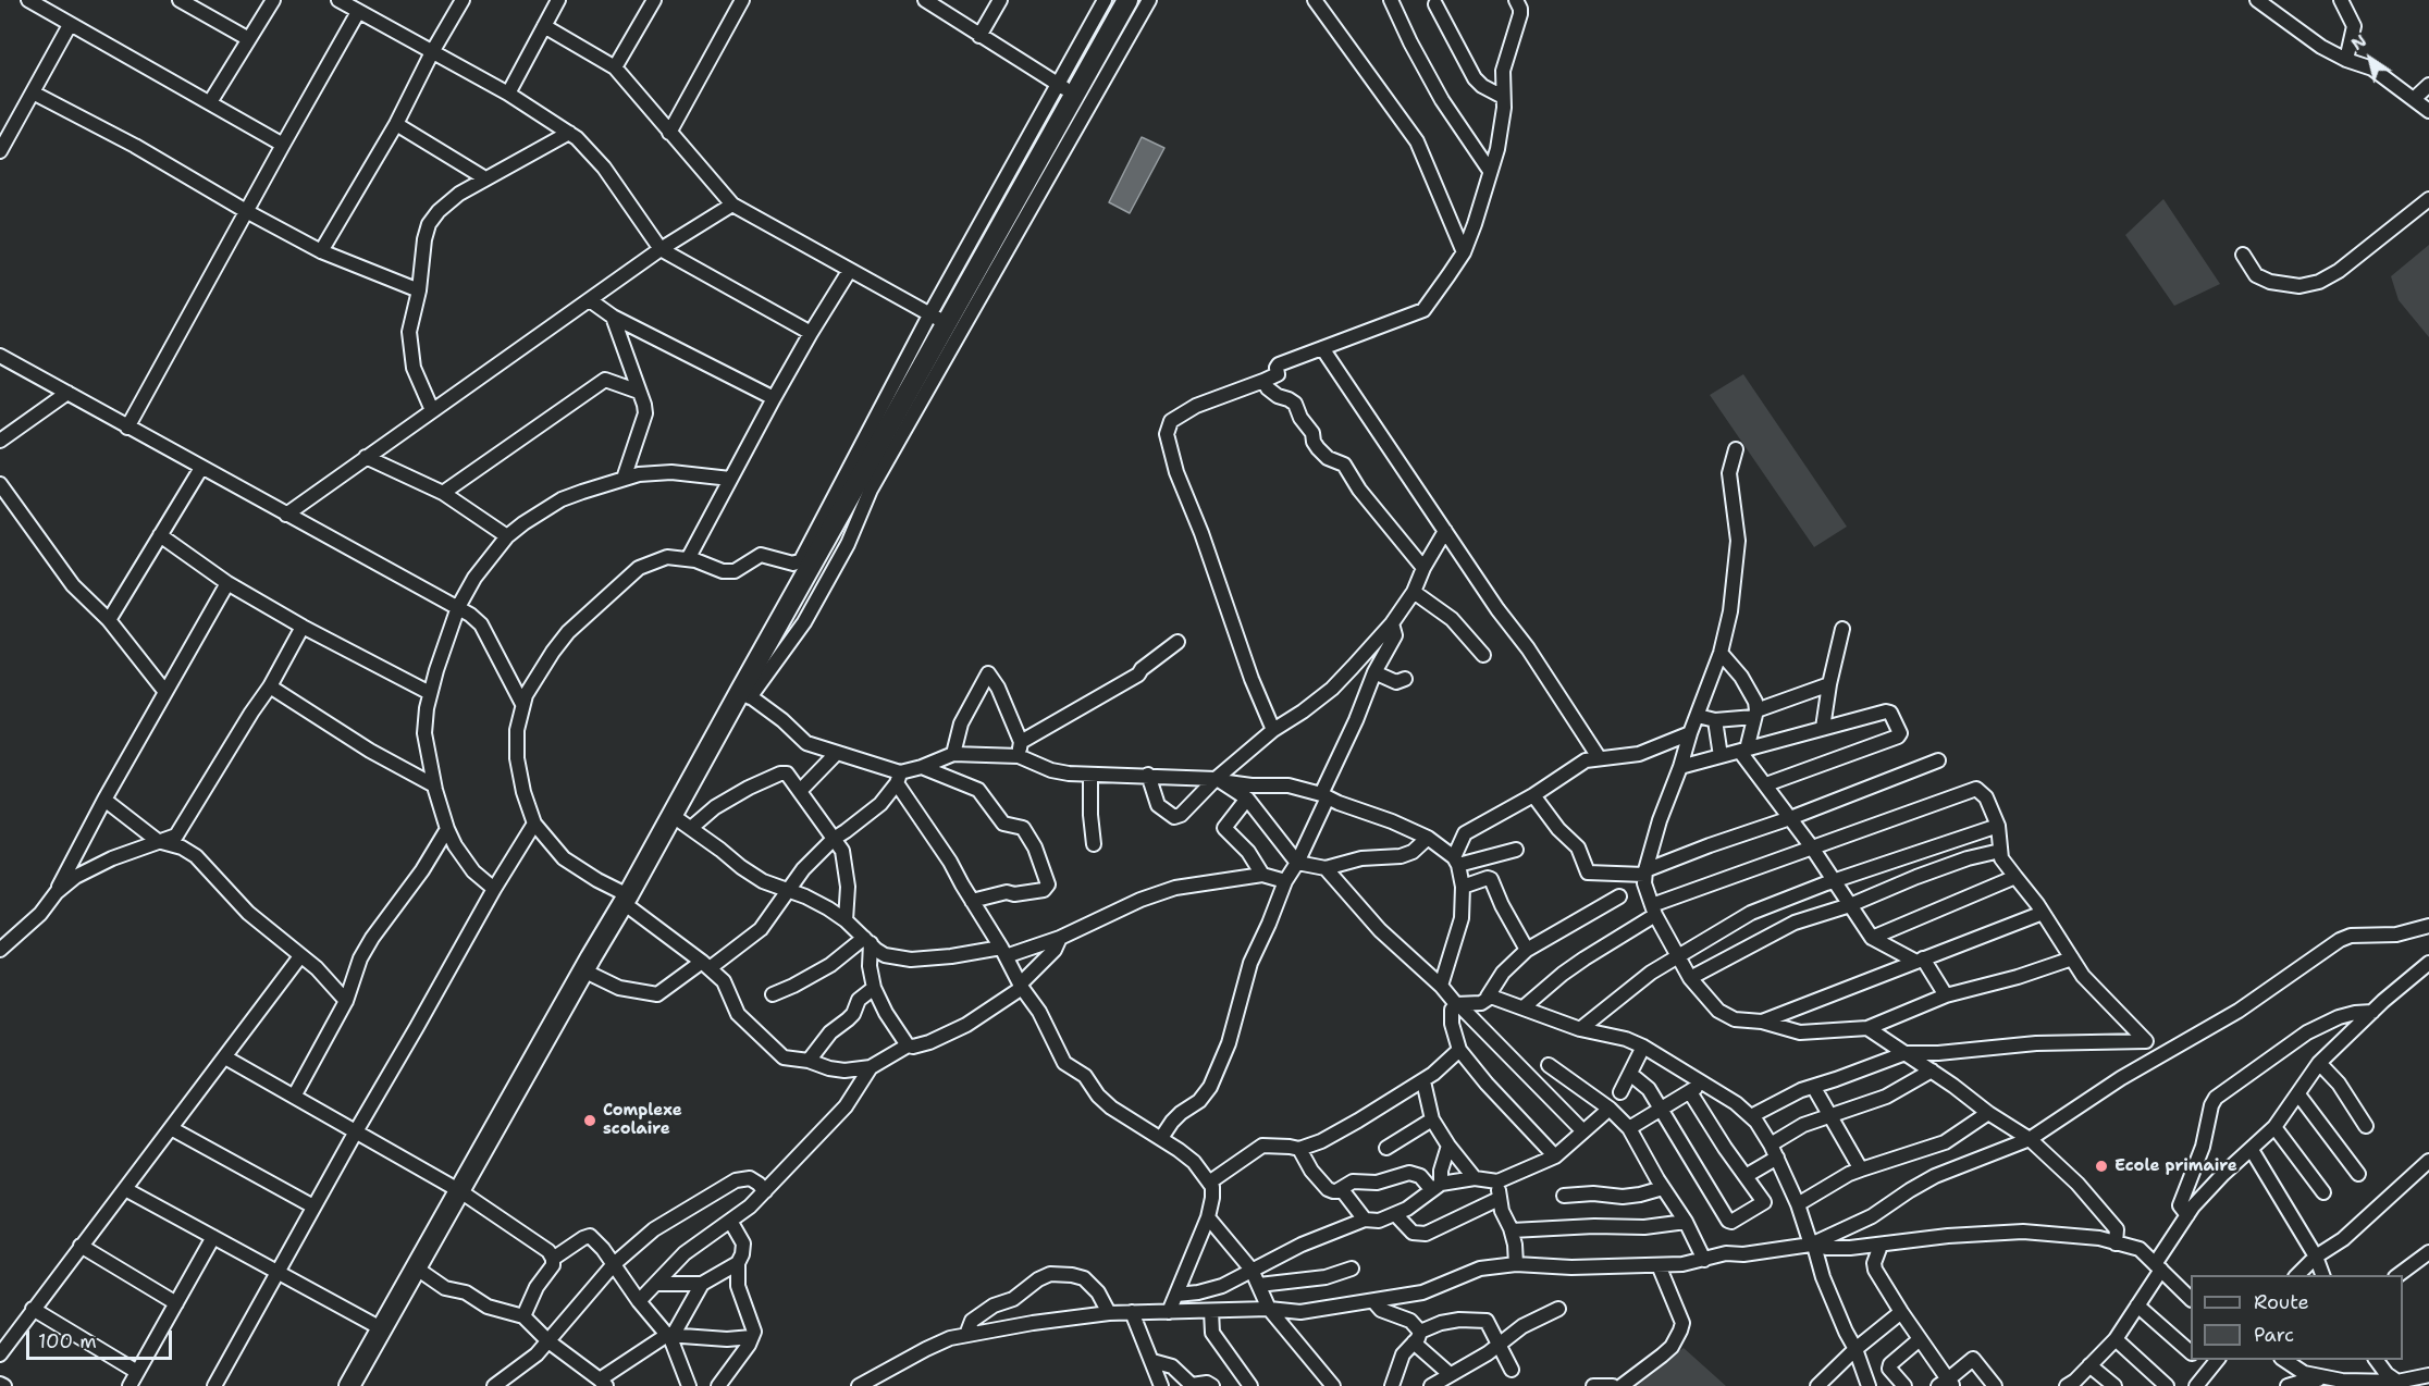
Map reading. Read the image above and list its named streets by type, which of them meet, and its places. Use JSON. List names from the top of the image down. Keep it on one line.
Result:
{"places":["Complexe scolaire","Ecole primaire"],"legend":["Route","Parc"],"scale_bar":"100 m","north":"top left"}
